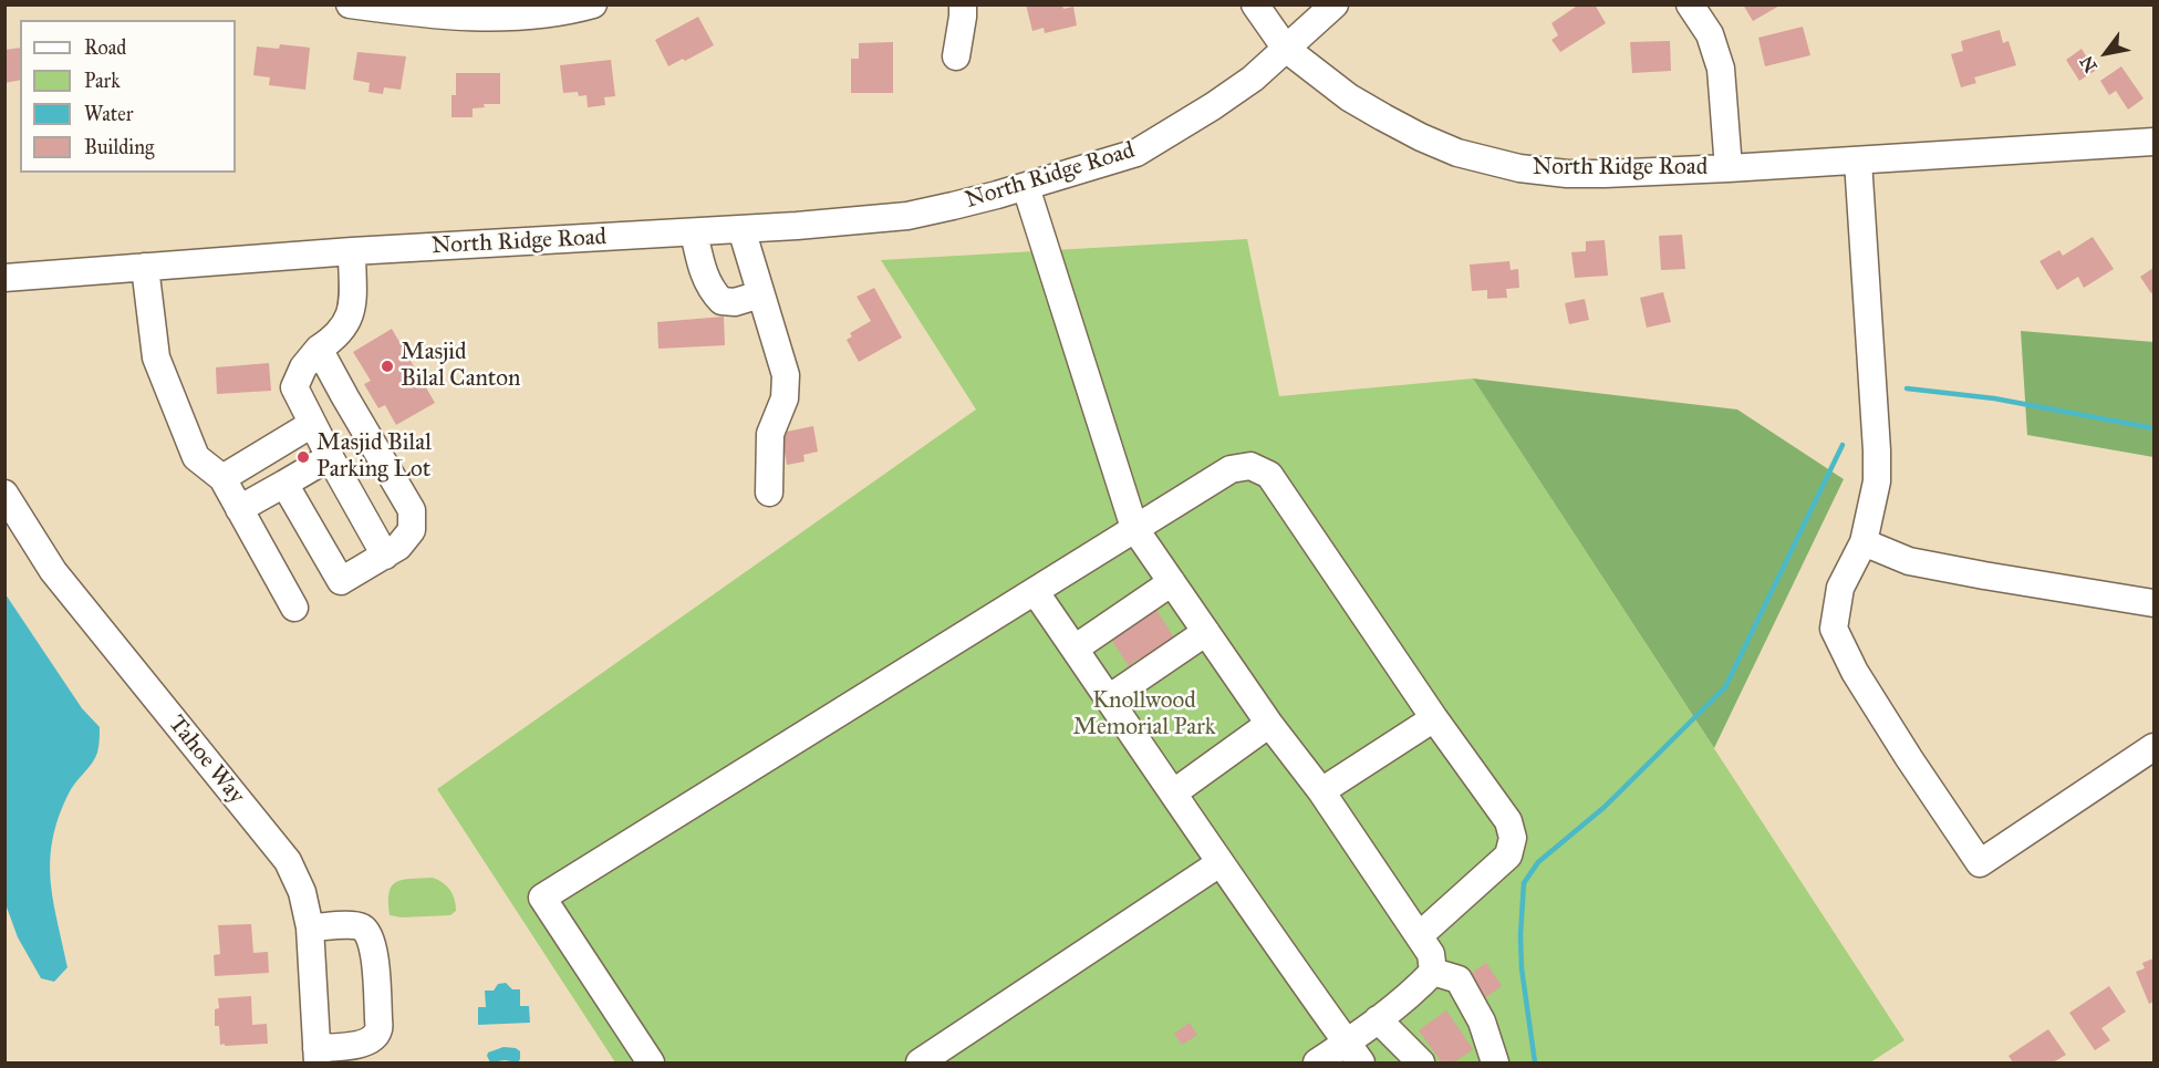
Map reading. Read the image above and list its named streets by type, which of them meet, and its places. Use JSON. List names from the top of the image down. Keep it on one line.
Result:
{"streets":{"street":["North Ridge Road","Tahoe Way"]},"parks":["Knollwood Memorial Park"],"places":["Masjid Bilal Canton","Masjid Bilal Parking Lot"],"legend":["Road","Park","Water","Building"],"north":"bottom left"}
